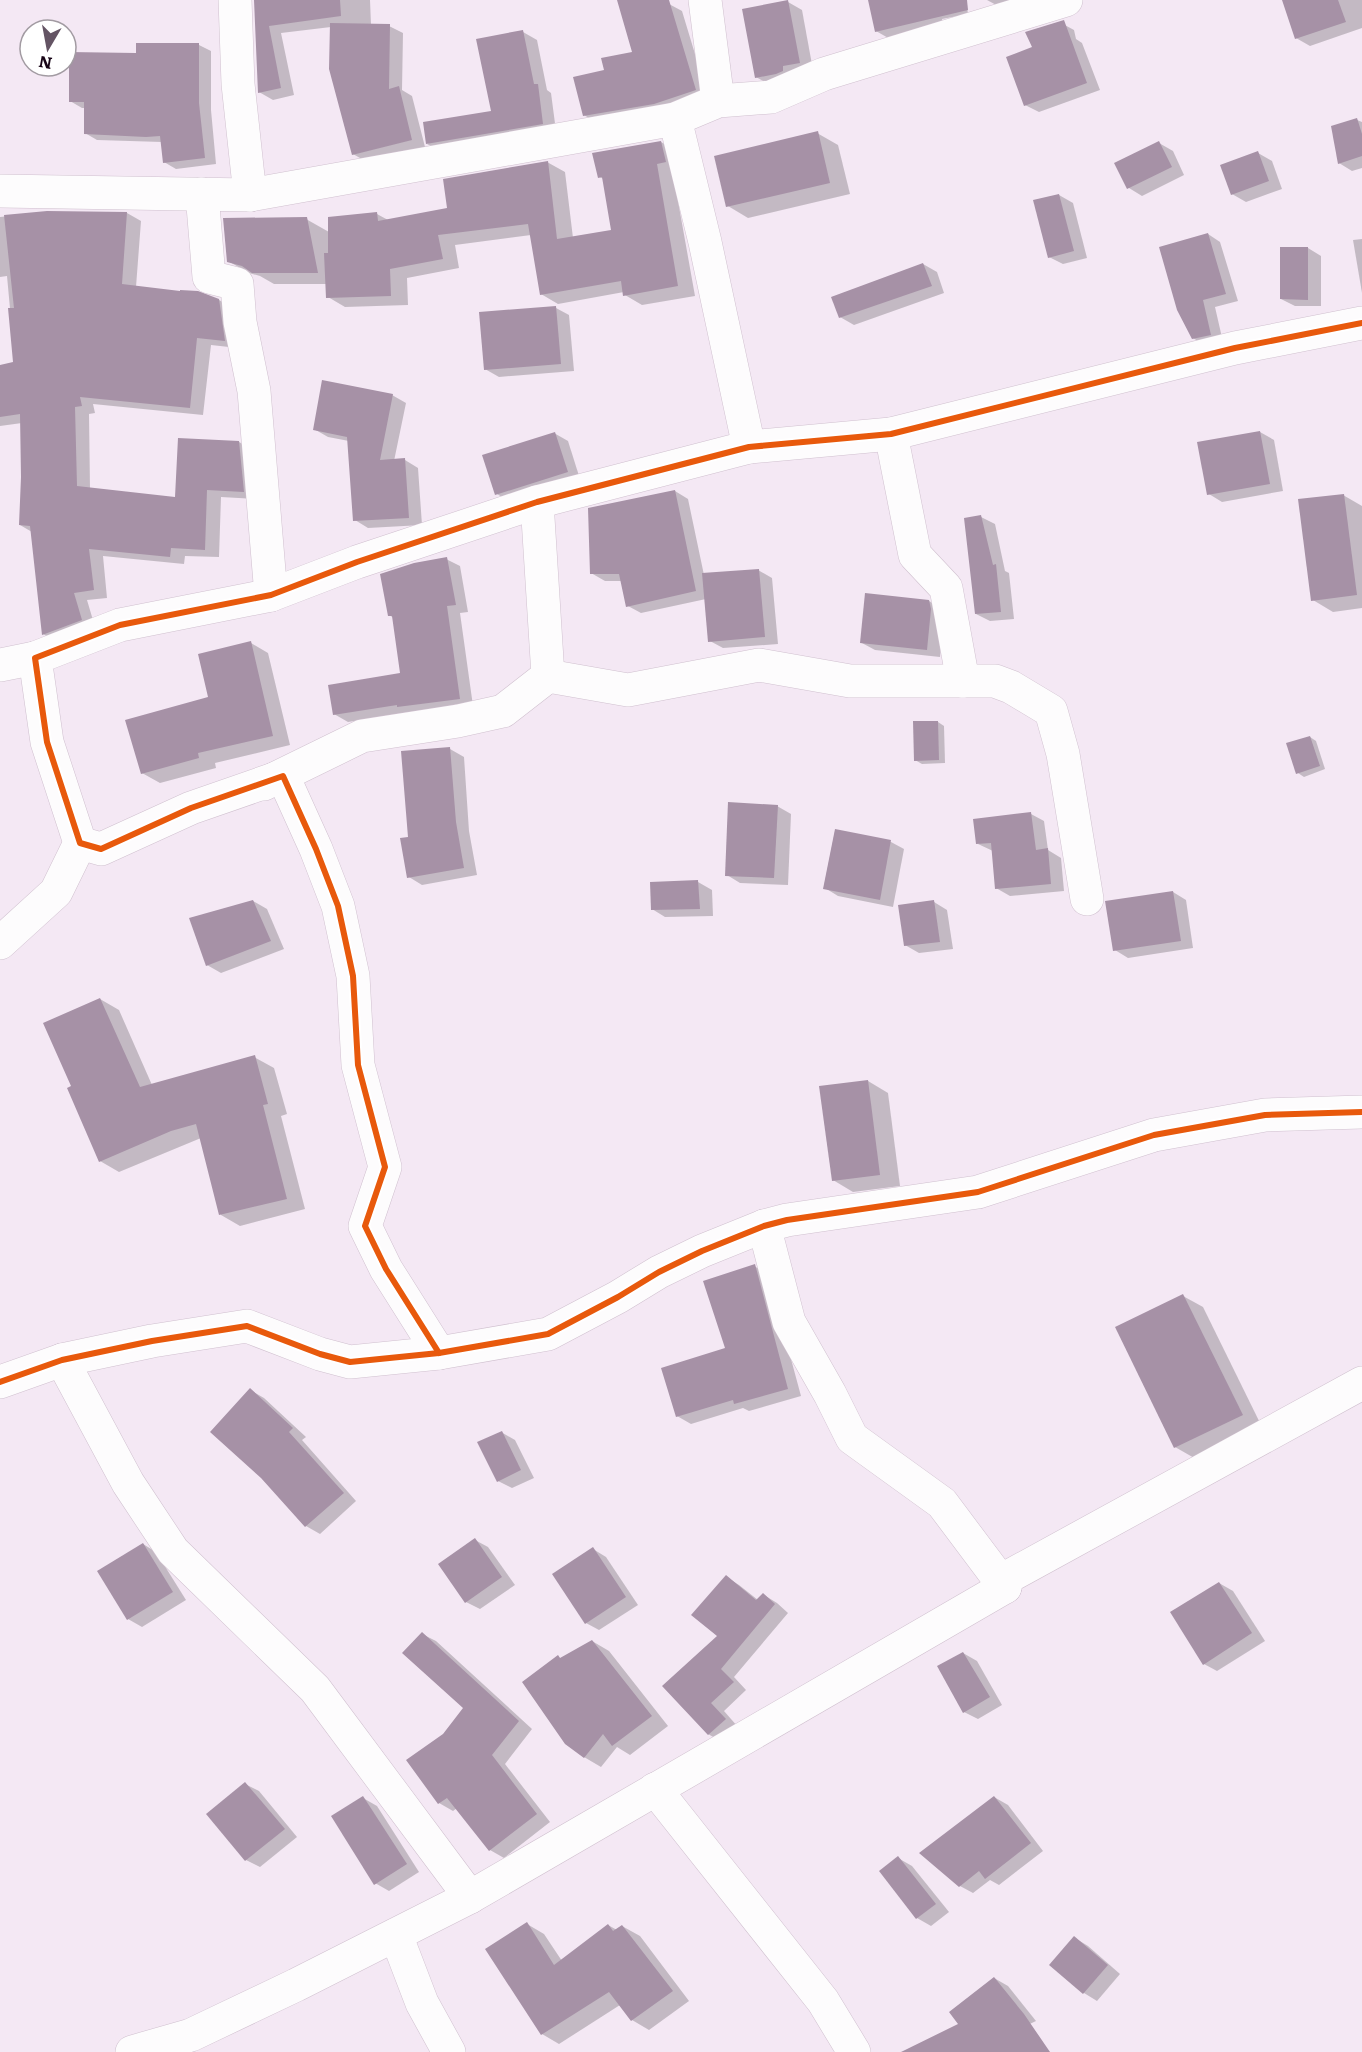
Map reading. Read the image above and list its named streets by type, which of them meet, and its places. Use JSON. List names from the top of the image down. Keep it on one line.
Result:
{"north":"bottom"}
